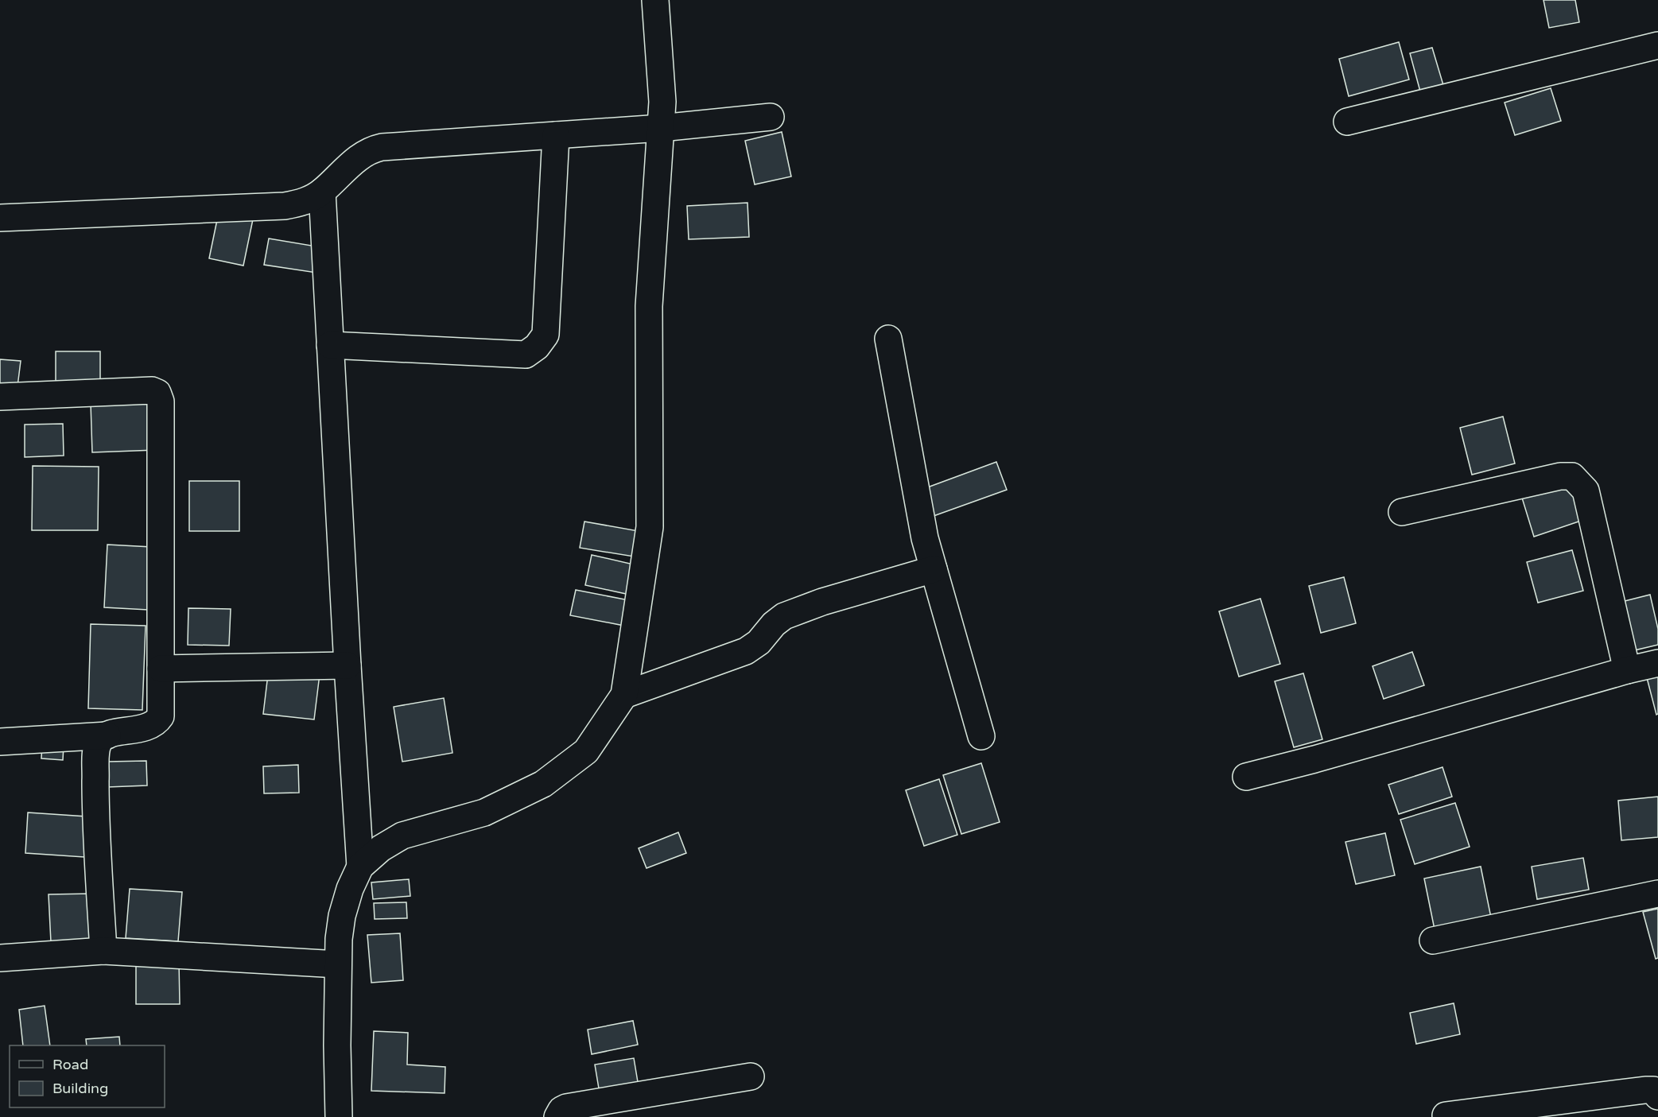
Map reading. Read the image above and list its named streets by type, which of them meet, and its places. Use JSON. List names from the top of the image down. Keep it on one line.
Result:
{"legend":["Road","Building"]}
